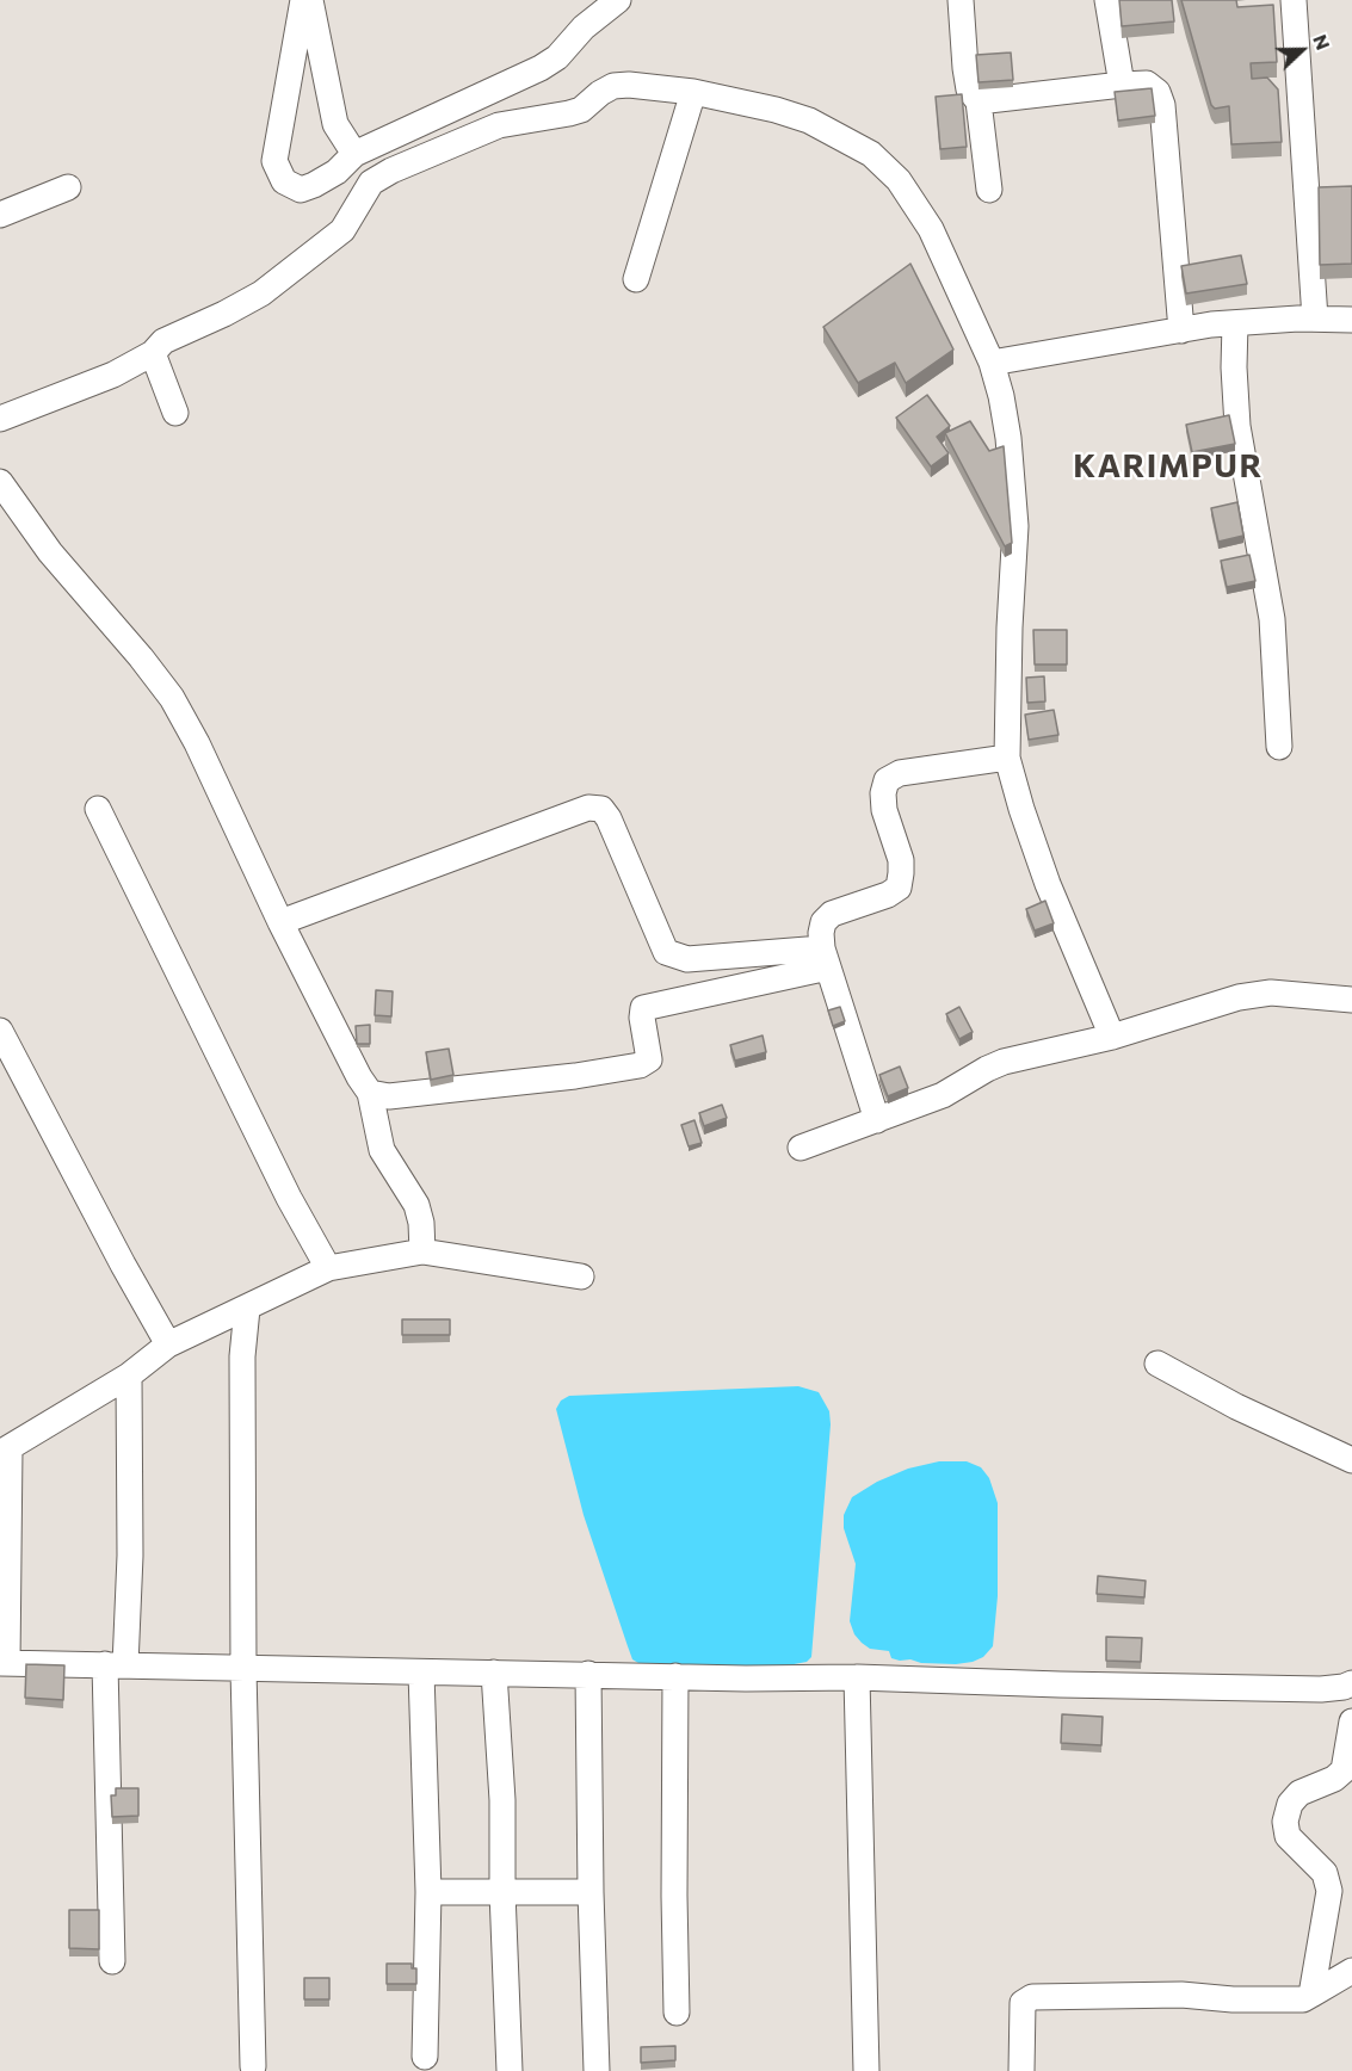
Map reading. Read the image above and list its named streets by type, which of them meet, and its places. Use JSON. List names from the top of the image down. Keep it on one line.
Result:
{"districts":["KARIMPUR"],"north":"right"}
